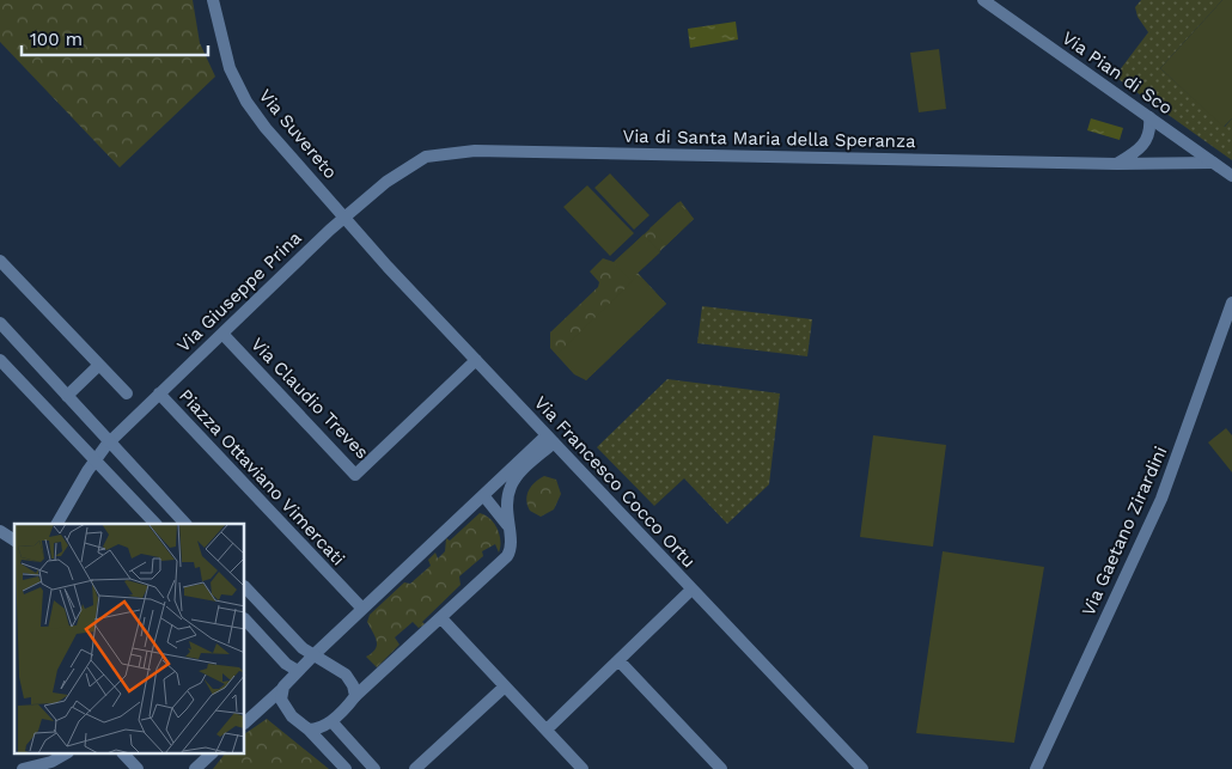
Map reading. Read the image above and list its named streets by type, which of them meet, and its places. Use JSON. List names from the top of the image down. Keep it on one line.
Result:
{"streets":{"street":["Via Pian di Sco","Via Suvereto","Via di Santa Maria della Speranza","Via Giuseppe Prina","Via Claudio Treves","Piazza Ottaviano Vimercati","Via Francesco Cocco Ortu","Via Gaetano Zirardini"]},"crossings":[["Via Pian di Sco","Via di Santa Maria della Speranza"],["Via Suvereto","Via di Santa Maria della Speranza"],["Via Suvereto","Via Giuseppe Prina"],["Via Suvereto","Via Francesco Cocco Ortu"],["Via di Santa Maria della Speranza","Via Giuseppe Prina"],["Via di Santa Maria della Speranza","Via Francesco Cocco Ortu"],["Via Giuseppe Prina","Via Claudio Treves"],["Via Giuseppe Prina","Piazza Ottaviano Vimercati"],["Via Giuseppe Prina","Via Francesco Cocco Ortu"],["Via Claudio Treves","Via Francesco Cocco Ortu"]],"scale_bar":"100 m"}
